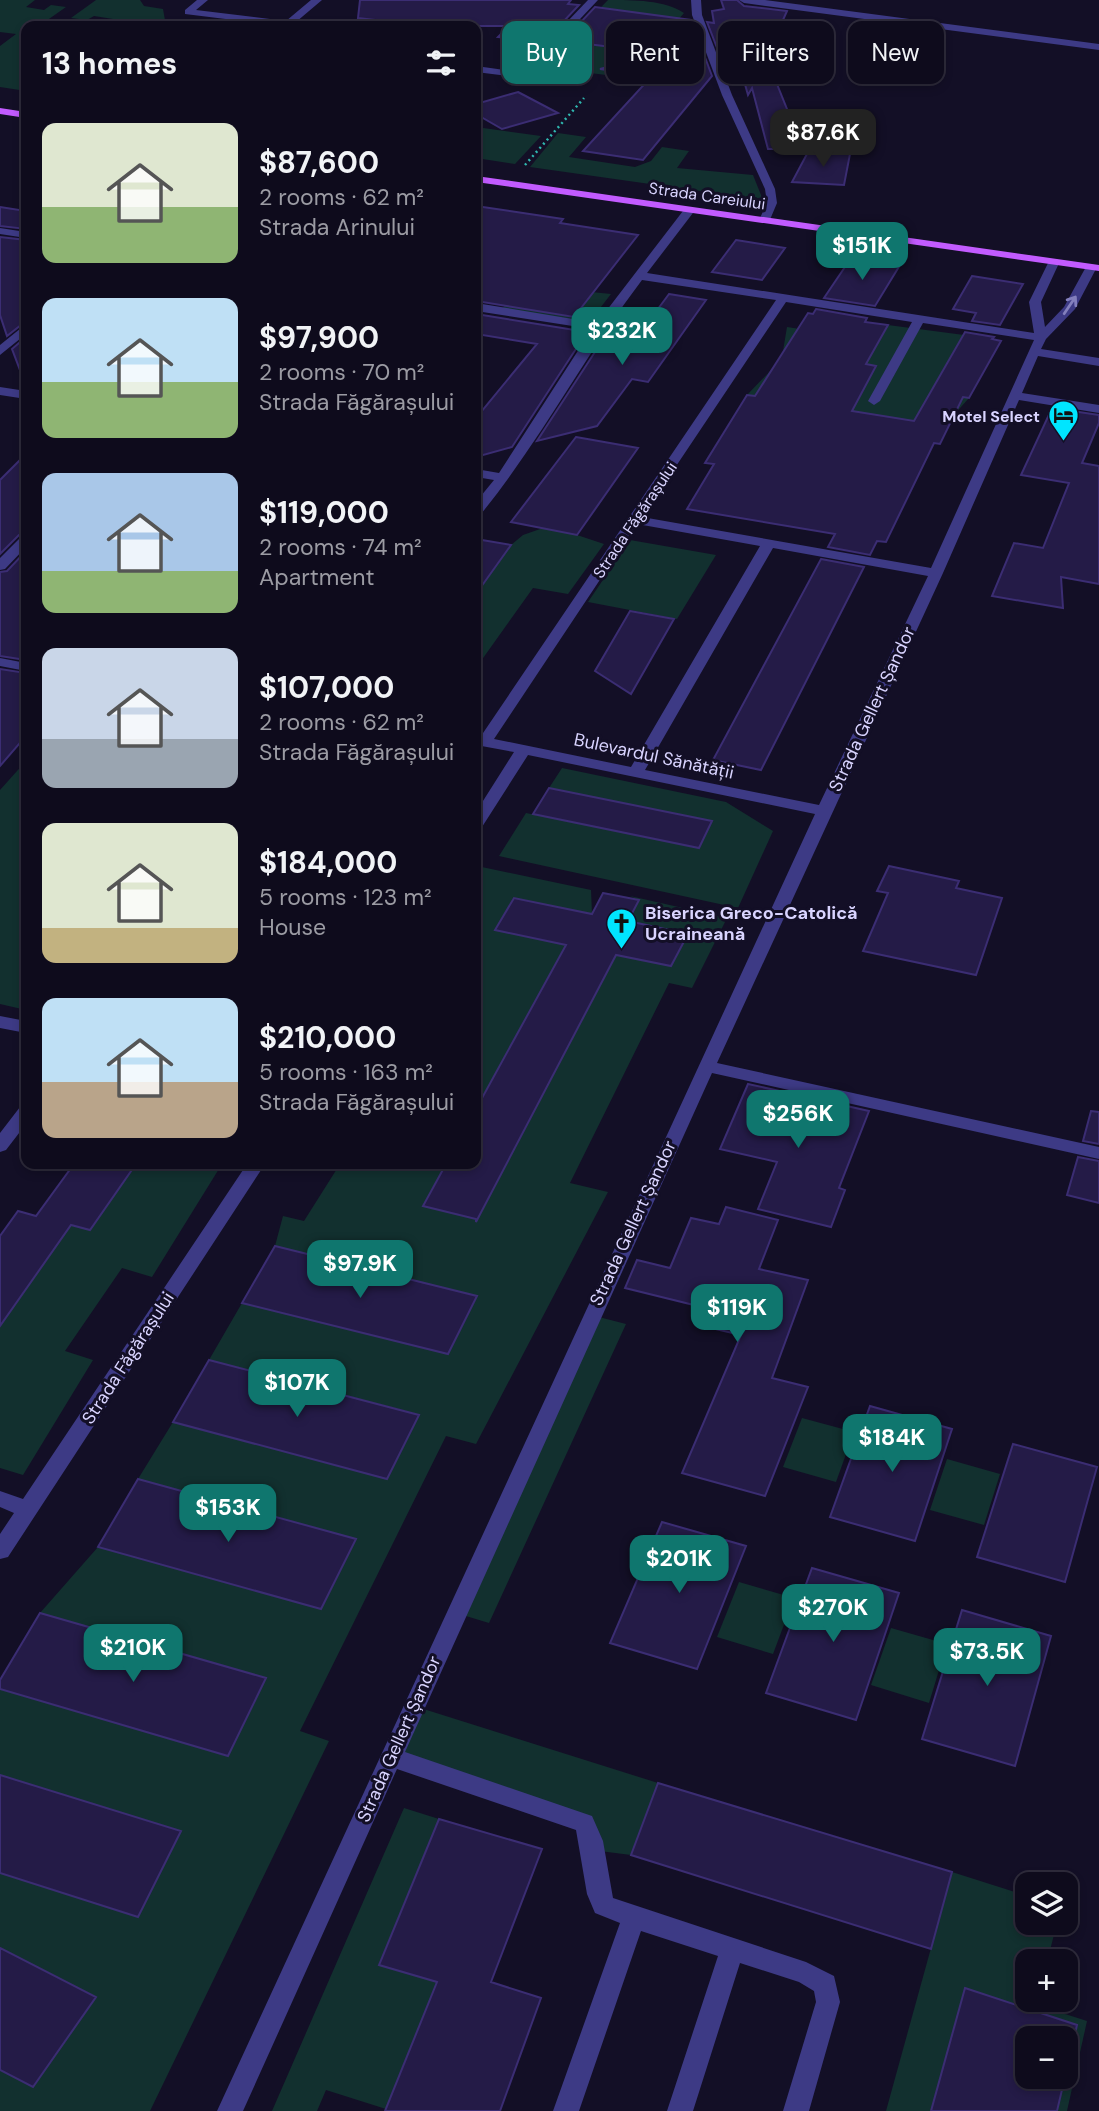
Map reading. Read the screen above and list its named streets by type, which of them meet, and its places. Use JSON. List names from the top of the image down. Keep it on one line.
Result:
{"streets":{"main road":["Strada Careiului"],"street":["Strada Făgărașului","Strada Gellert Șandor","Bulevardul Sănătății"]},"crossings":[["Strada Careiului","Strada Gellert Șandor"],["Strada Gellert Șandor","Bulevardul Sănătății"]],"places":{"hotel":["Motel Select"],"church":["Biserica Greco-Catolică Ucraineană"]},"page":{"chip":["Buy","Rent","Filters","New"],"heading":"13 homes","list":[{"name":"$87,600","note":"2 rooms · 62 m² · Strada Arinului"},{"name":"$97,900","note":"2 rooms · 70 m² · Strada Făgărașului"},{"name":"$119,000","note":"2 rooms · 74 m² · Apartment"},{"name":"$107,000","note":"2 rooms · 62 m² · Strada Făgărașului"},{"name":"$184,000","note":"5 rooms · 123 m² · House"},{"name":"$210,000","note":"5 rooms · 163 m² · Strada Făgărașului"}],"price":["$87.6K","$151K","$232K","$256K","$97.9K","$119K","$107K","$184K","$153K","$201K","$270K","$210K","$73.5K"],"map_buttons":["+","−"]}}
